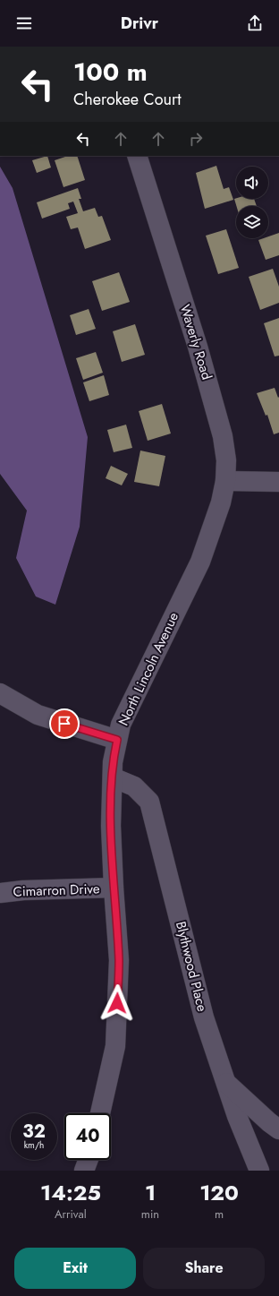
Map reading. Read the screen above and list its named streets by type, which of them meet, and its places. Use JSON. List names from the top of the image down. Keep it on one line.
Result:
{"streets":{"street":["Waverly Road","North Lincoln Avenue","Cimarron Drive","Blythwood Place"]},"crossings":[["Waverly Road","North Lincoln Avenue"],["North Lincoln Avenue","Cimarron Drive"],["North Lincoln Avenue","Blythwood Place"]],"page":{"header":"Drivr","turn":["100 m","Cherokee Court"],"speed":"32 km/h","limit":"40","eta":["14:25","Arrival","1","min","120","m"],"buttons":["Exit","Share"]}}
